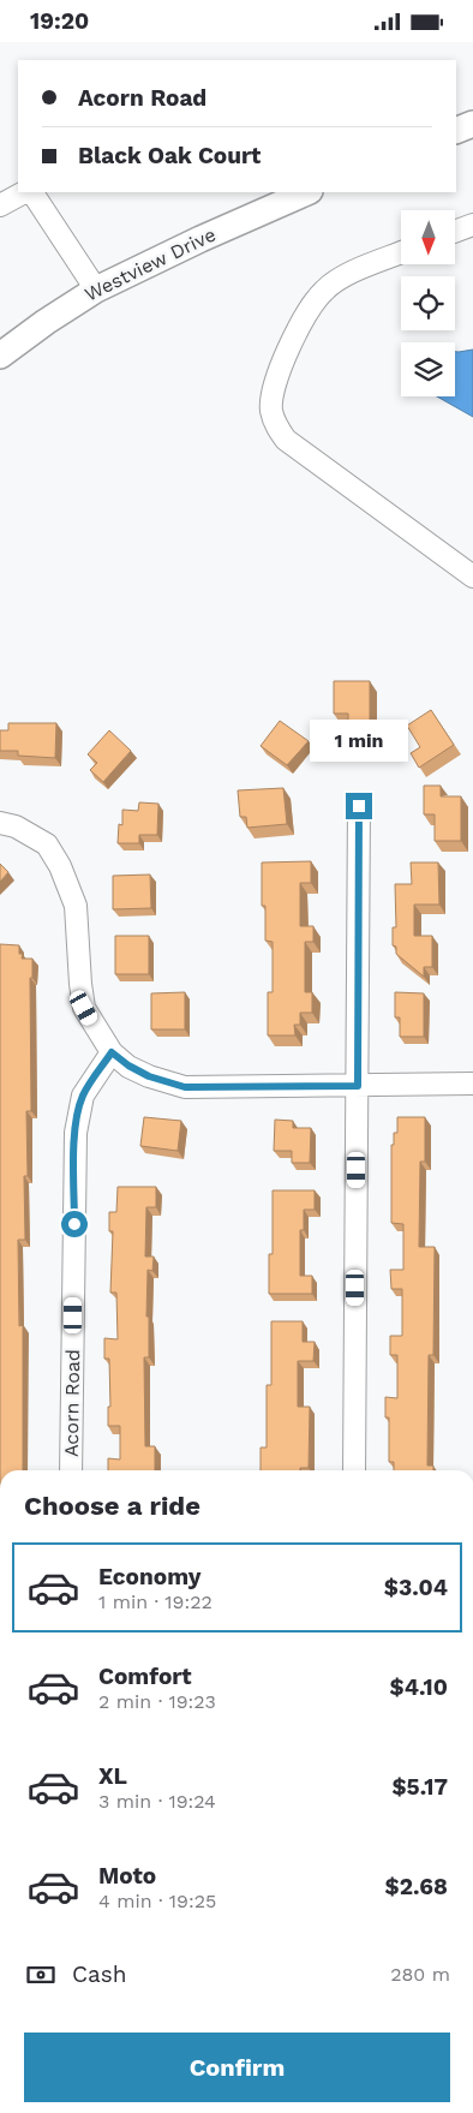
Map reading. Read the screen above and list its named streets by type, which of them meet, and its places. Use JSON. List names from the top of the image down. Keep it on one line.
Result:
{"streets":{"street":["Westview Drive","Acorn Road"]},"north":"bottom","page":{"status":"19:20","banner":["Acorn Road","Black Oak Court"],"bubble":"1 min","heading":"Choose a ride","list":[{"name":"Economy","note":"1 min · 19:22","value":"$3.04"},{"name":"Comfort","note":"2 min · 19:23","value":"$4.10"},{"name":"XL","note":"3 min · 19:24","value":"$5.17"},{"name":"Moto","note":"4 min · 19:25","value":"$2.68"}],"pay":["Cash","280 m"],"buttons":"Confirm"}}
